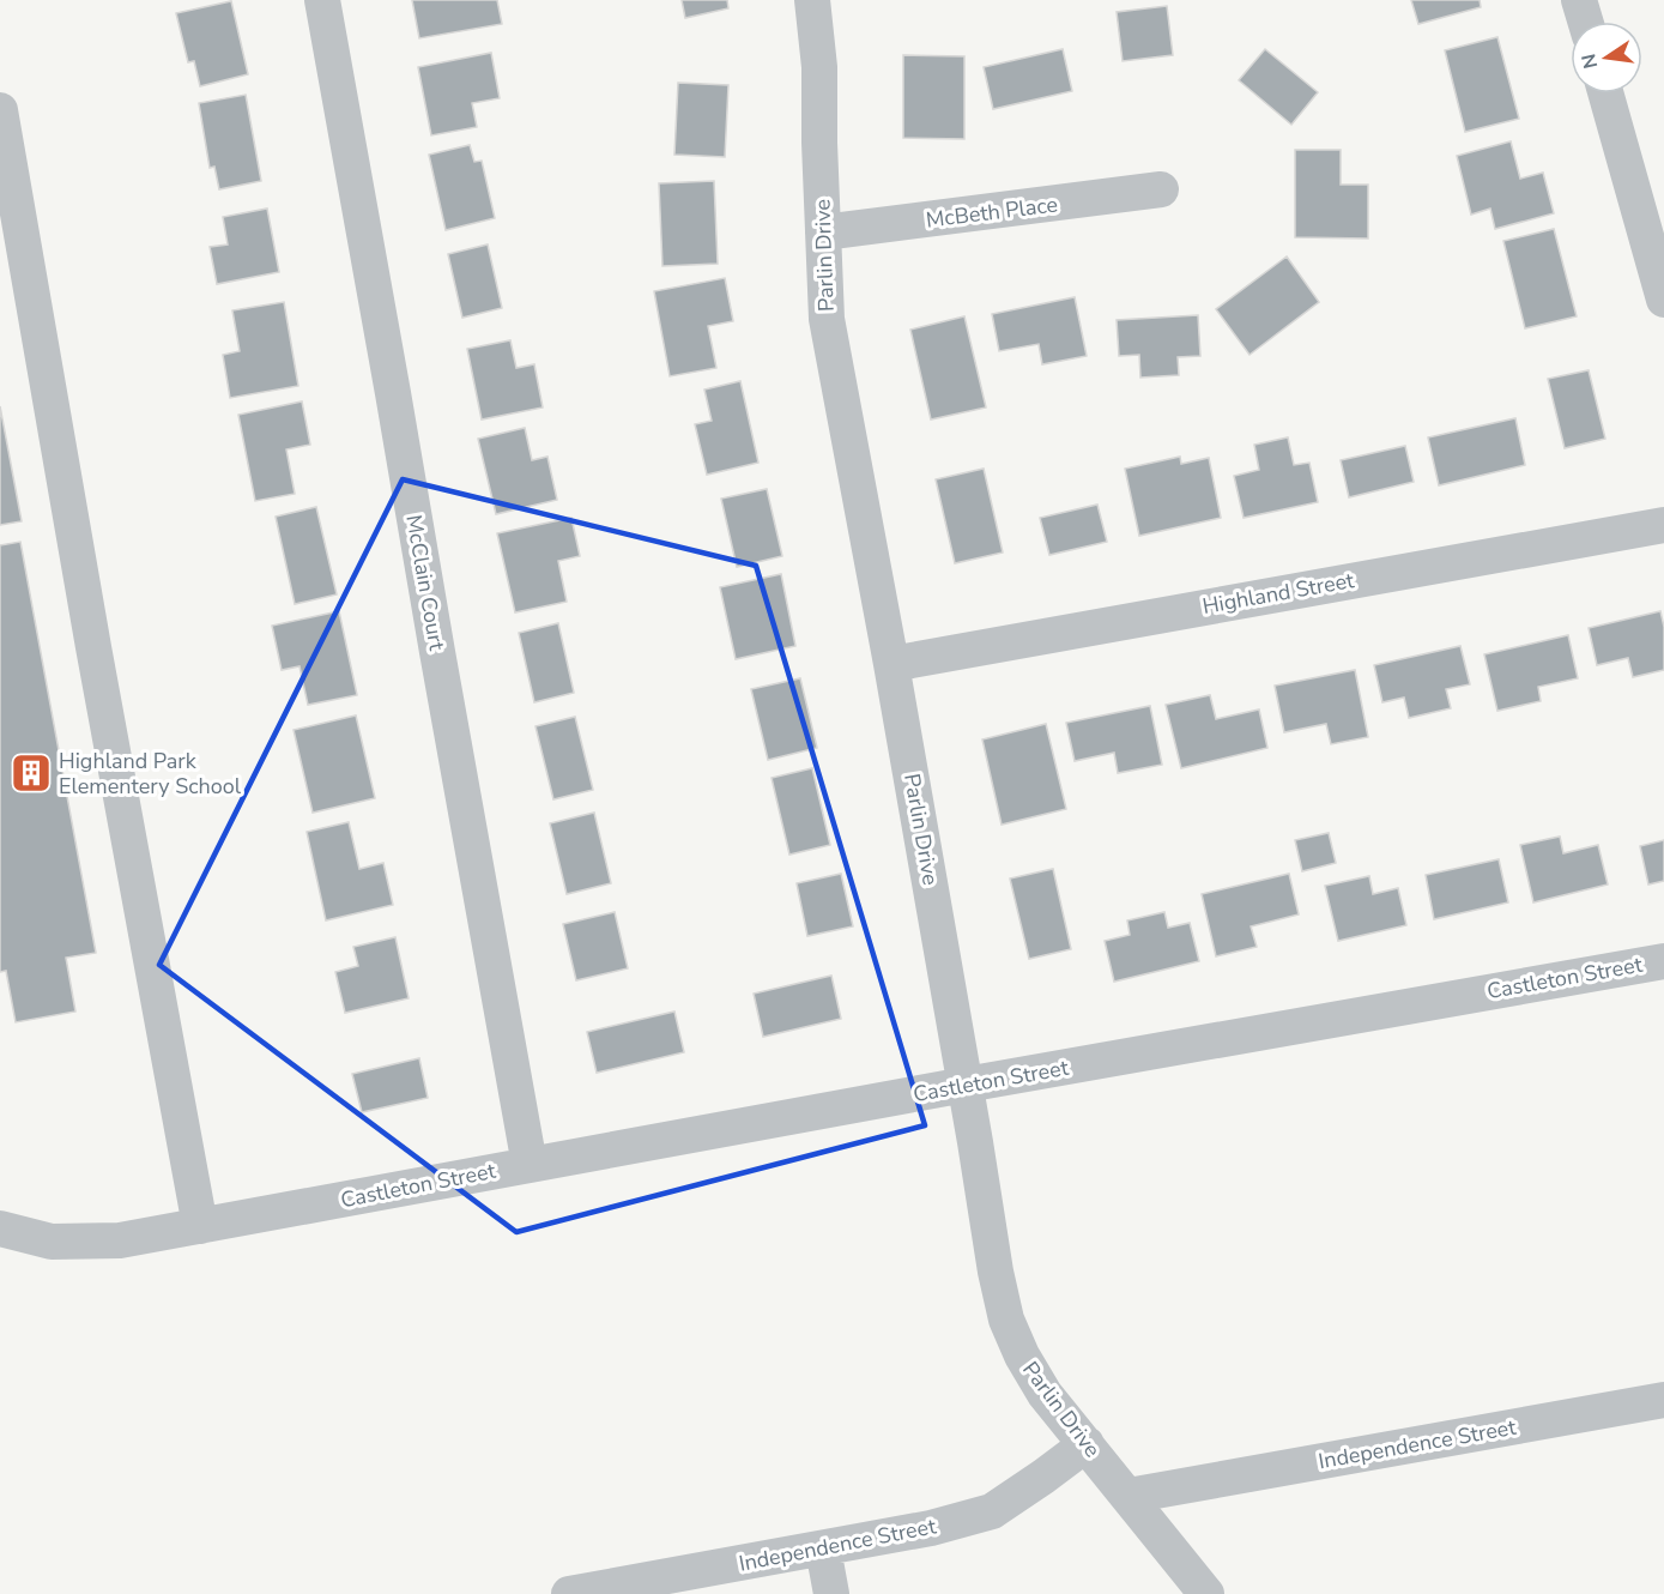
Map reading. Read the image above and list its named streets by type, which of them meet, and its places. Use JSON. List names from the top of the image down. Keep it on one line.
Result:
{"streets":{"street":["McBeth Place","Parlin Drive","McClain Court","Highland Street","Castleton Street","Independence Street"]},"crossings":[["McBeth Place","Parlin Drive"],["Parlin Drive","Highland Street"],["Parlin Drive","Castleton Street"],["Parlin Drive","Independence Street"],["McClain Court","Castleton Street"]],"places":{"building":["Highland Park Elementery School"]},"north":"left"}
